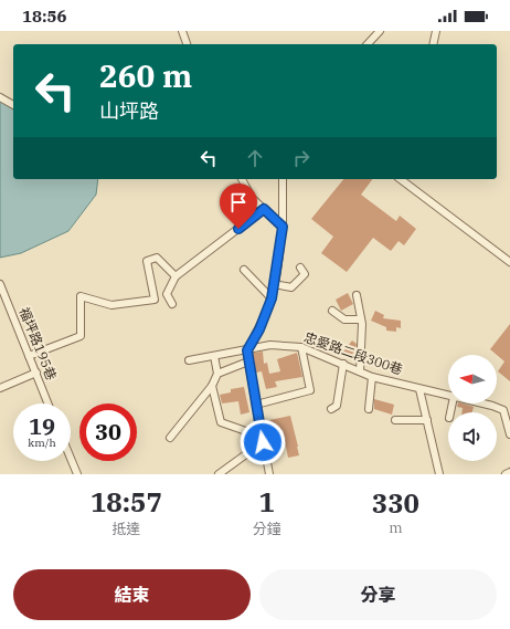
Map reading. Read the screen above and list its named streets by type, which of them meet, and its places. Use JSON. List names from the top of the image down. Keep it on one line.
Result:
{"streets":{"street":["福坪路195巷","忠愛路二段300巷"]},"north":"left","page":{"status":"18:56","turn":["260 m","山坪路"],"speed":"19 km/h","limit":"30","eta":["18:57","抵達","1","分鐘","330","m"],"buttons":["結束","分享"]}}
